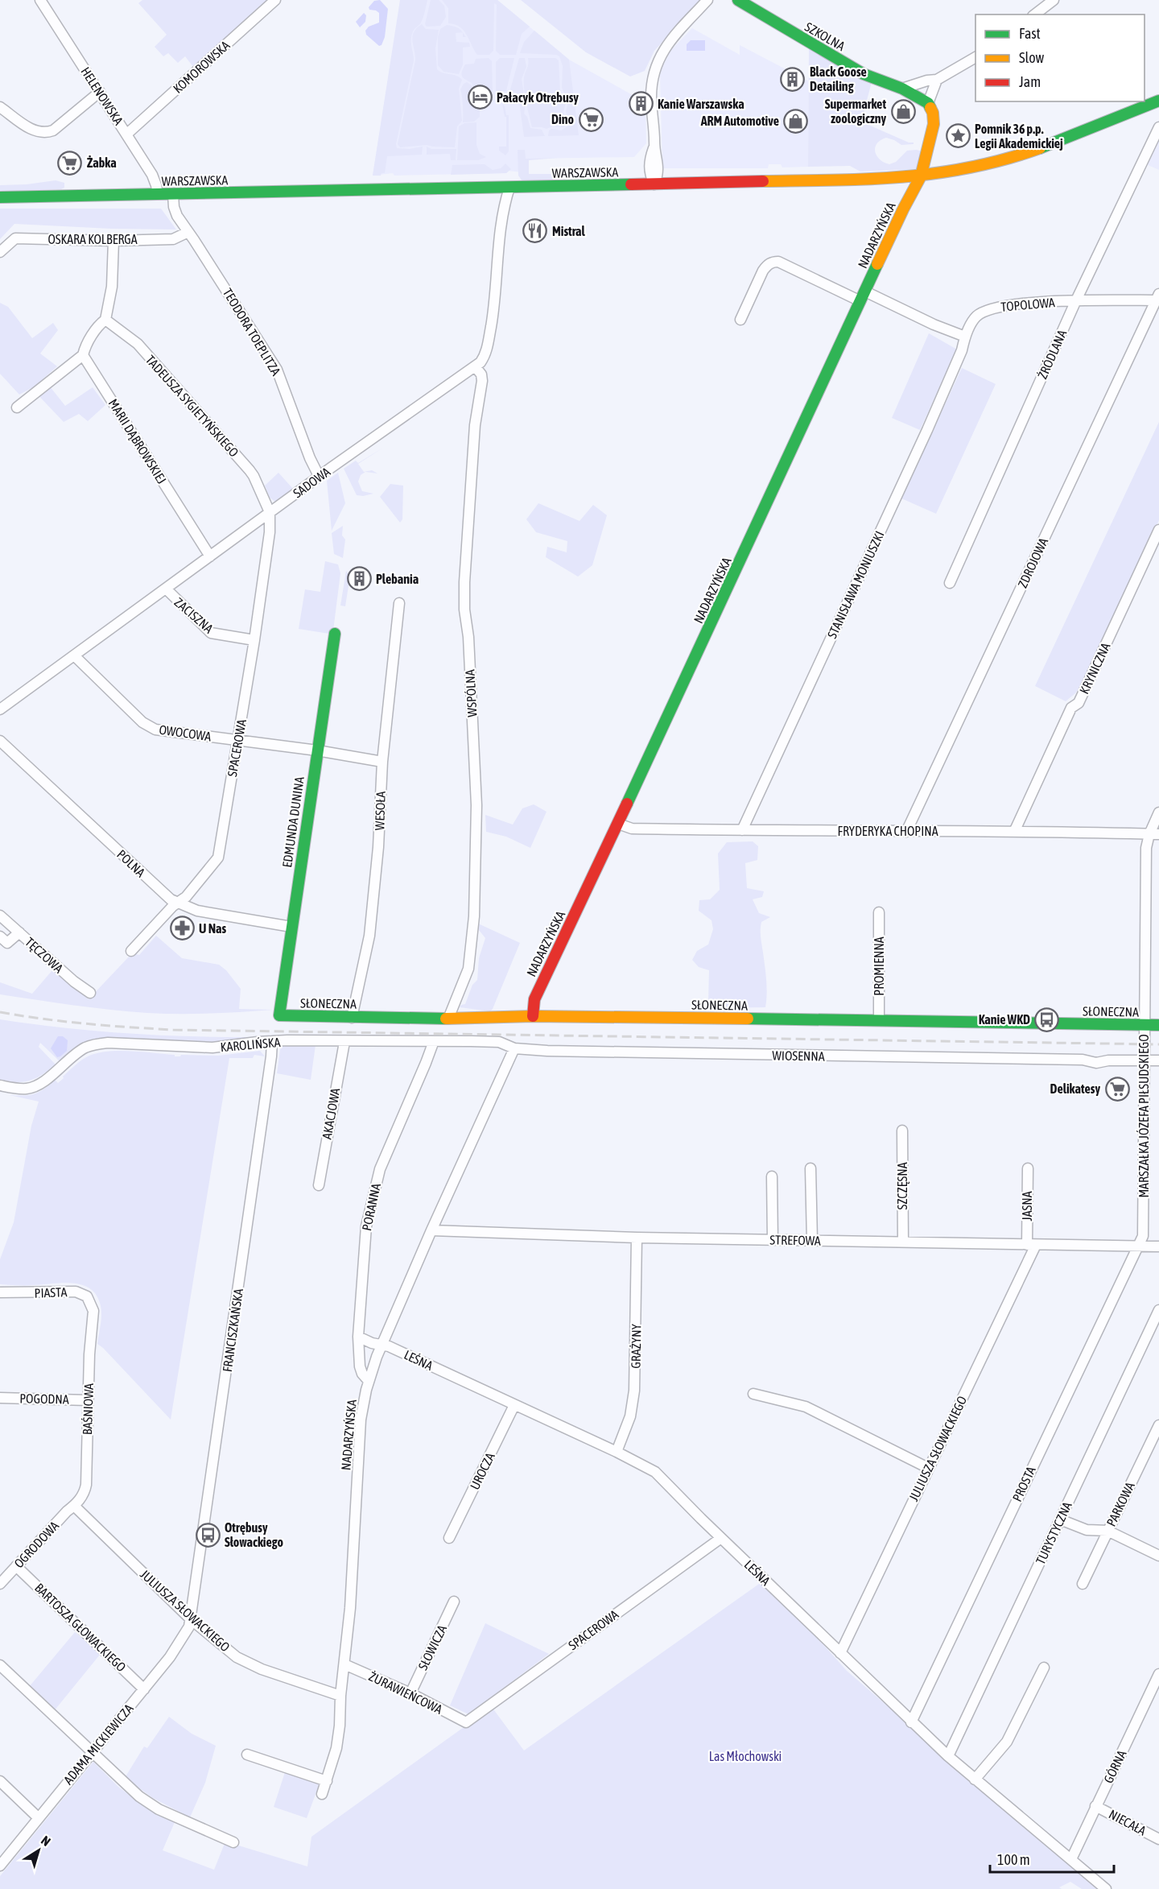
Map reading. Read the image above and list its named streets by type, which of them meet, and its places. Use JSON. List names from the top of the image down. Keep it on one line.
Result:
{"streets":{"street":["SZKOLNA","KOMOROWSKA","HELENOWSKA","WARSZAWSKA","NADARZYŃSKA","OSKARA KOLBERGA","TOPOLOWA","TEODORA TOEPLITZA","ŹRÓDLANA","TADEUSZA SYGIETYŃSKIEGO","MARII DĄBROWSKIEJ","SADOWA","ZDROJOWA","STANISŁAWA MONIUSZKI","ZACISZNA","KRYNICZNA","WSPÓLNA","OWOCOWA","SPACEROWA","WESOŁA","EDMUNDA DUNINA","FRYDERYKA CHOPINA","POLNA","TĘCZOWA","PROMIENNA","SŁONECZNA","KAROLIŃSKA","WIOSENNA","AKACJOWA","MARSZAŁKA JÓZEFA PIŁSUDSKIEGO","SZCZĘSNA","JASNA","PORANNA","STREFOWA","PIASTA","FRANCISZKAŃSKA","GRAŻYNY","LEŚNA","POGODNA","BAŚNIOWA","JULIUSZA SŁOWACKIEGO","UROCZA","PROSTA","PARKOWA","TURYSTYCZNA","OGRODOWA","BARTOSZA GŁOWACKIEGO","SŁOWICZA","ŻURAWIEŃCOWA","ADAMA MICKIEWICZA","GÓRNA","NIECAŁA"]},"crossings":[["KOMOROWSKA","HELENOWSKA"],["HELENOWSKA","WARSZAWSKA"],["WARSZAWSKA","NADARZYŃSKA"],["WARSZAWSKA","TEODORA TOEPLITZA"],["WARSZAWSKA","SADOWA"],["NADARZYŃSKA","FRYDERYKA CHOPINA"],["NADARZYŃSKA","SŁONECZNA"],["NADARZYŃSKA","KAROLIŃSKA"],["NADARZYŃSKA","WIOSENNA"],["NADARZYŃSKA","PORANNA"],["NADARZYŃSKA","STREFOWA"],["NADARZYŃSKA","LEŚNA"],["NADARZYŃSKA","JULIUSZA SŁOWACKIEGO"],["NADARZYŃSKA","ŻURAWIEŃCOWA"],["OSKARA KOLBERGA","TEODORA TOEPLITZA"],["TOPOLOWA","ŹRÓDLANA"],["TOPOLOWA","ZDROJOWA"],["TOPOLOWA","STANISŁAWA MONIUSZKI"],["TEODORA TOEPLITZA","SADOWA"],["TADEUSZA SYGIETYŃSKIEGO","SADOWA"],["TADEUSZA SYGIETYŃSKIEGO","SPACEROWA"],["MARII DĄBROWSKIEJ","SADOWA"],["SADOWA","ZACISZNA"],["SADOWA","WSPÓLNA"],["SADOWA","OWOCOWA"],["SADOWA","SPACEROWA"],["ZDROJOWA","FRYDERYKA CHOPINA"],["STANISŁAWA MONIUSZKI","FRYDERYKA CHOPINA"],["ZACISZNA","SPACEROWA"],["KRYNICZNA","FRYDERYKA CHOPINA"],["WSPÓLNA","SŁONECZNA"],["OWOCOWA","SPACEROWA"],["OWOCOWA","WESOŁA"],["OWOCOWA","EDMUNDA DUNINA"],["SPACEROWA","POLNA"],["SPACEROWA","LEŚNA"],["SPACEROWA","ŻURAWIEŃCOWA"],["WESOŁA","SŁONECZNA"],["EDMUNDA DUNINA","POLNA"],["EDMUNDA DUNINA","SŁONECZNA"],["FRYDERYKA CHOPINA","MARSZAŁKA JÓZEFA PIŁSUDSKIEGO"],["PROMIENNA","SŁONECZNA"],["SŁONECZNA","MARSZAŁKA JÓZEFA PIŁSUDSKIEGO"],["KAROLIŃSKA","WIOSENNA"],["KAROLIŃSKA","AKACJOWA"],["KAROLIŃSKA","PORANNA"],["KAROLIŃSKA","FRANCISZKAŃSKA"],["WIOSENNA","MARSZAŁKA JÓZEFA PIŁSUDSKIEGO"],["MARSZAŁKA JÓZEFA PIŁSUDSKIEGO","STREFOWA"],["MARSZAŁKA JÓZEFA PIŁSUDSKIEGO","PROSTA"],["SZCZĘSNA","STREFOWA"],["JASNA","STREFOWA"],["JASNA","JULIUSZA SŁOWACKIEGO"],["PORANNA","LEŚNA"],["STREFOWA","GRAŻYNY"],["STREFOWA","JULIUSZA SŁOWACKIEGO"],["STREFOWA","PROSTA"],["PIASTA","BAŚNIOWA"],["FRANCISZKAŃSKA","JULIUSZA SŁOWACKIEGO"],["FRANCISZKAŃSKA","ADAMA MICKIEWICZA"],["GRAŻYNY","LEŚNA"],["LEŚNA","JULIUSZA SŁOWACKIEGO"],["LEŚNA","UROCZA"],["LEŚNA","PROSTA"],["LEŚNA","TURYSTYCZNA"],["LEŚNA","GÓRNA"],["POGODNA","BAŚNIOWA"],["BAŚNIOWA","JULIUSZA SŁOWACKIEGO"],["BAŚNIOWA","OGRODOWA"],["JULIUSZA SŁOWACKIEGO","OGRODOWA"],["JULIUSZA SŁOWACKIEGO","ADAMA MICKIEWICZA"],["OGRODOWA","BARTOSZA GŁOWACKIEGO"],["BARTOSZA GŁOWACKIEGO","ADAMA MICKIEWICZA"],["SŁOWICZA","ŻURAWIEŃCOWA"],["GÓRNA","NIECAŁA"]],"parks":["Las Młochowski"],"places":{"building":["Black Goose Detailing","Kanie Warszawska","Plebania"],"hotel":["Pałacyk Otrębusy"],"shop":["Supermarket zoologiczny","ARM Automotive"],"supermarket":["Dino","Żabka","Delikatesy"],"place":["Pomnik 36 p.p. Legii Akademickiej"],"restaurant":["Mistral"],"pharmacy":["U Nas"],"bus stop":["Kanie WKD","Otrębusy Słowackiego"]},"legend":["Fast","Slow","Jam"],"scale_bar":"100 m","north":"top right"}
